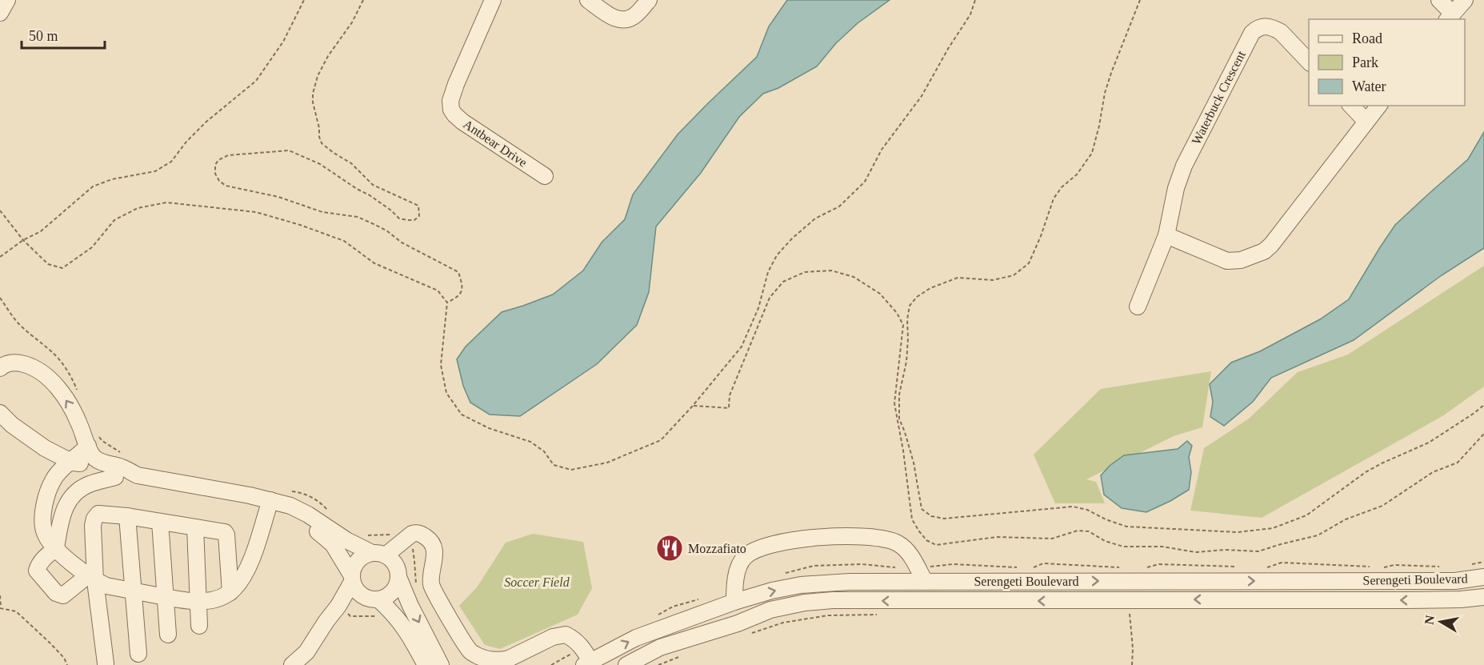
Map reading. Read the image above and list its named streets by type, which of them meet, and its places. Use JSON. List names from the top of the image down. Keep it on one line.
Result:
{"streets":{"street":["Waterbuck Crescent","Antbear Drive","Serengeti Boulevard"]},"parks":["Soccer Field"],"places":{"restaurant":["Mozzafiato"]},"legend":["Road","Park","Water"],"scale_bar":"50 m","north":"left"}
